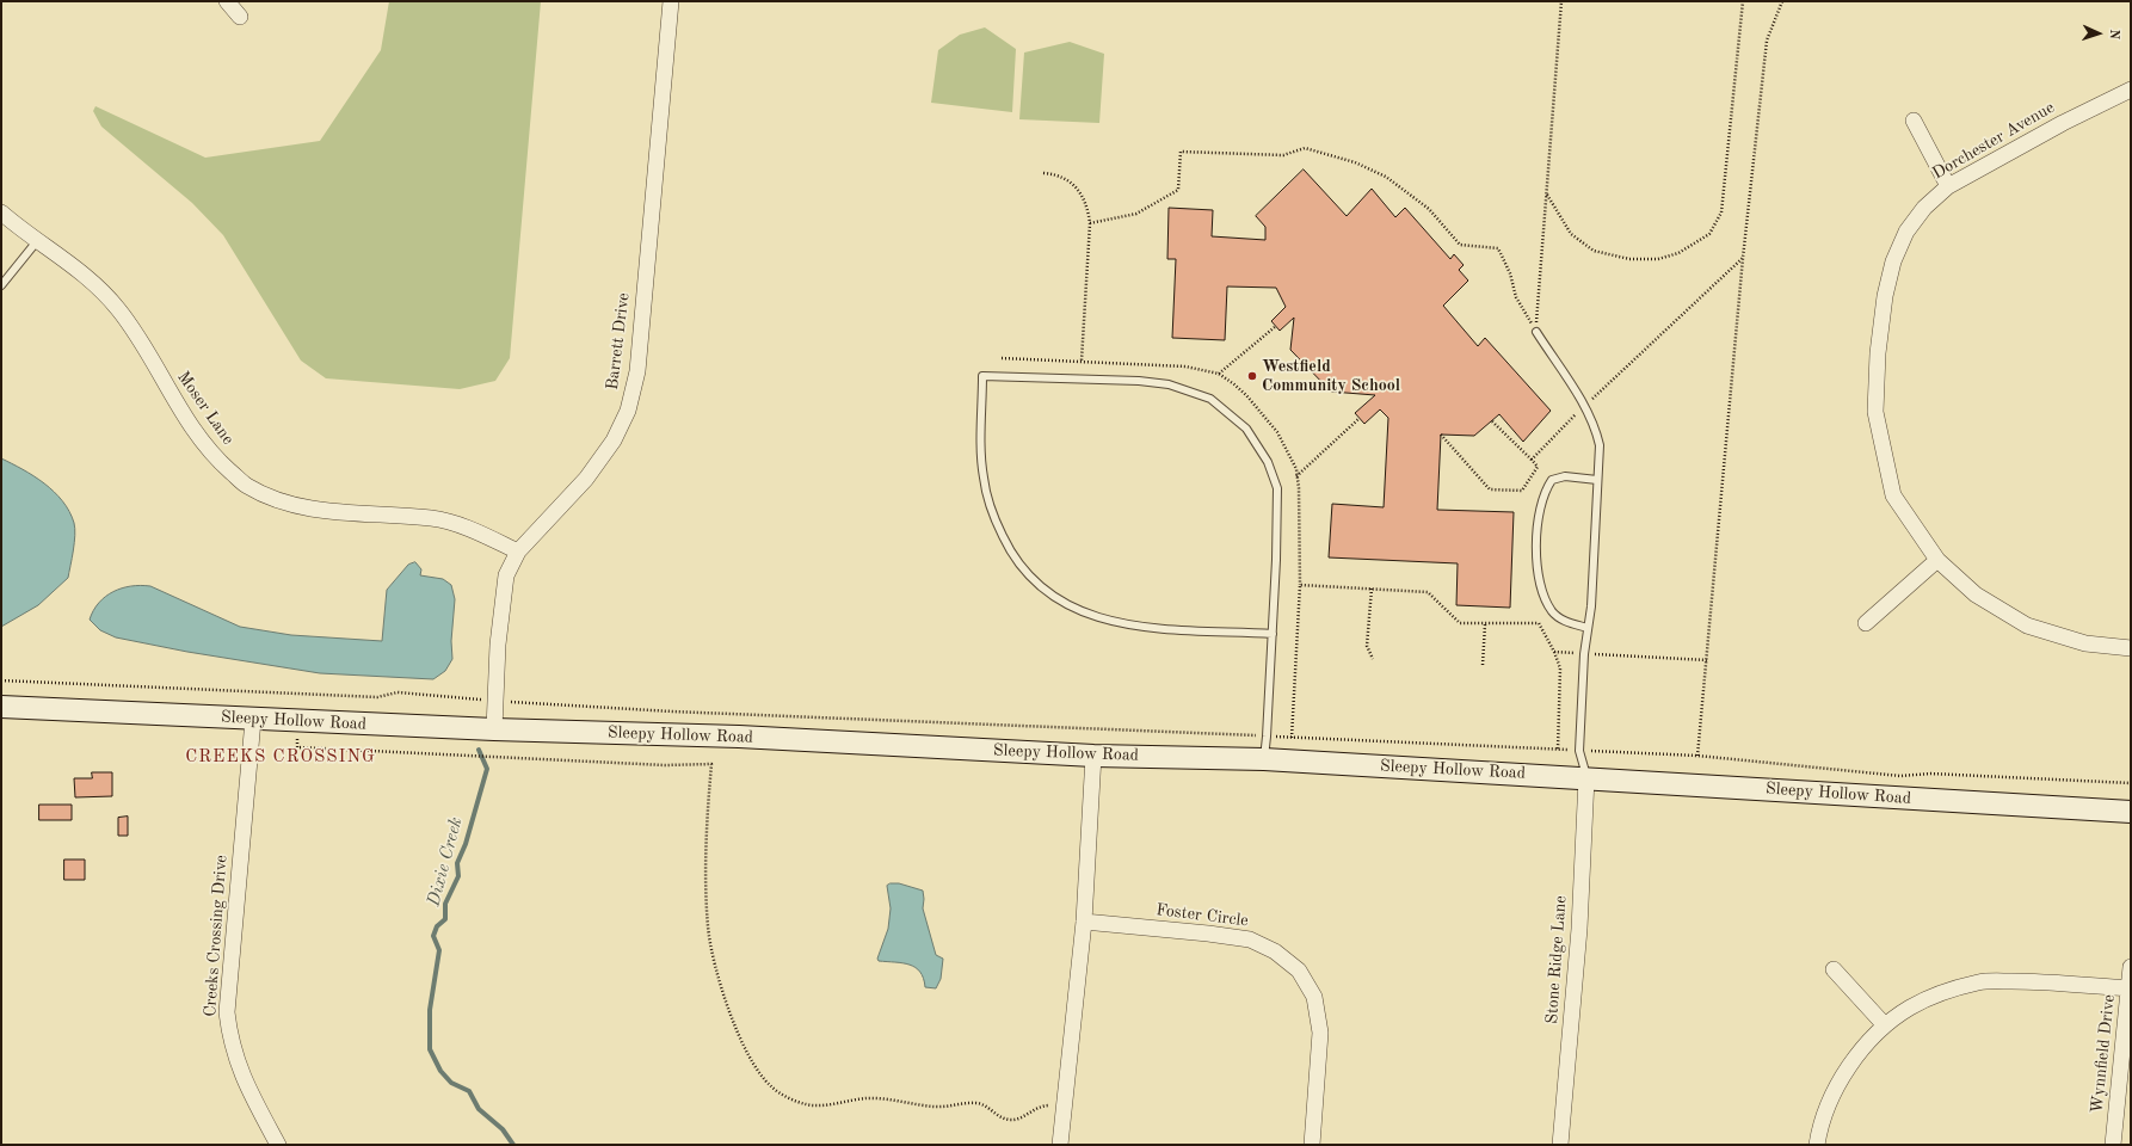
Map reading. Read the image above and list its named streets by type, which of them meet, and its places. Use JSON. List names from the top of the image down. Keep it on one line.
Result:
{"streets":{"street":["Dorchester Avenue","Barrett Drive","Moser Lane","Sleepy Hollow Road","Foster Circle","Creeks Crossing Drive","Stone Ridge Lane","Wynnfield Drive"]},"crossings":[["Barrett Drive","Moser Lane"],["Barrett Drive","Sleepy Hollow Road"],["Sleepy Hollow Road","Creeks Crossing Drive"],["Sleepy Hollow Road","Stone Ridge Lane"]],"districts":["CREEKS CROSSING"],"water":["Dixie Creek"],"places":["Westfield Community School"],"north":"right"}
